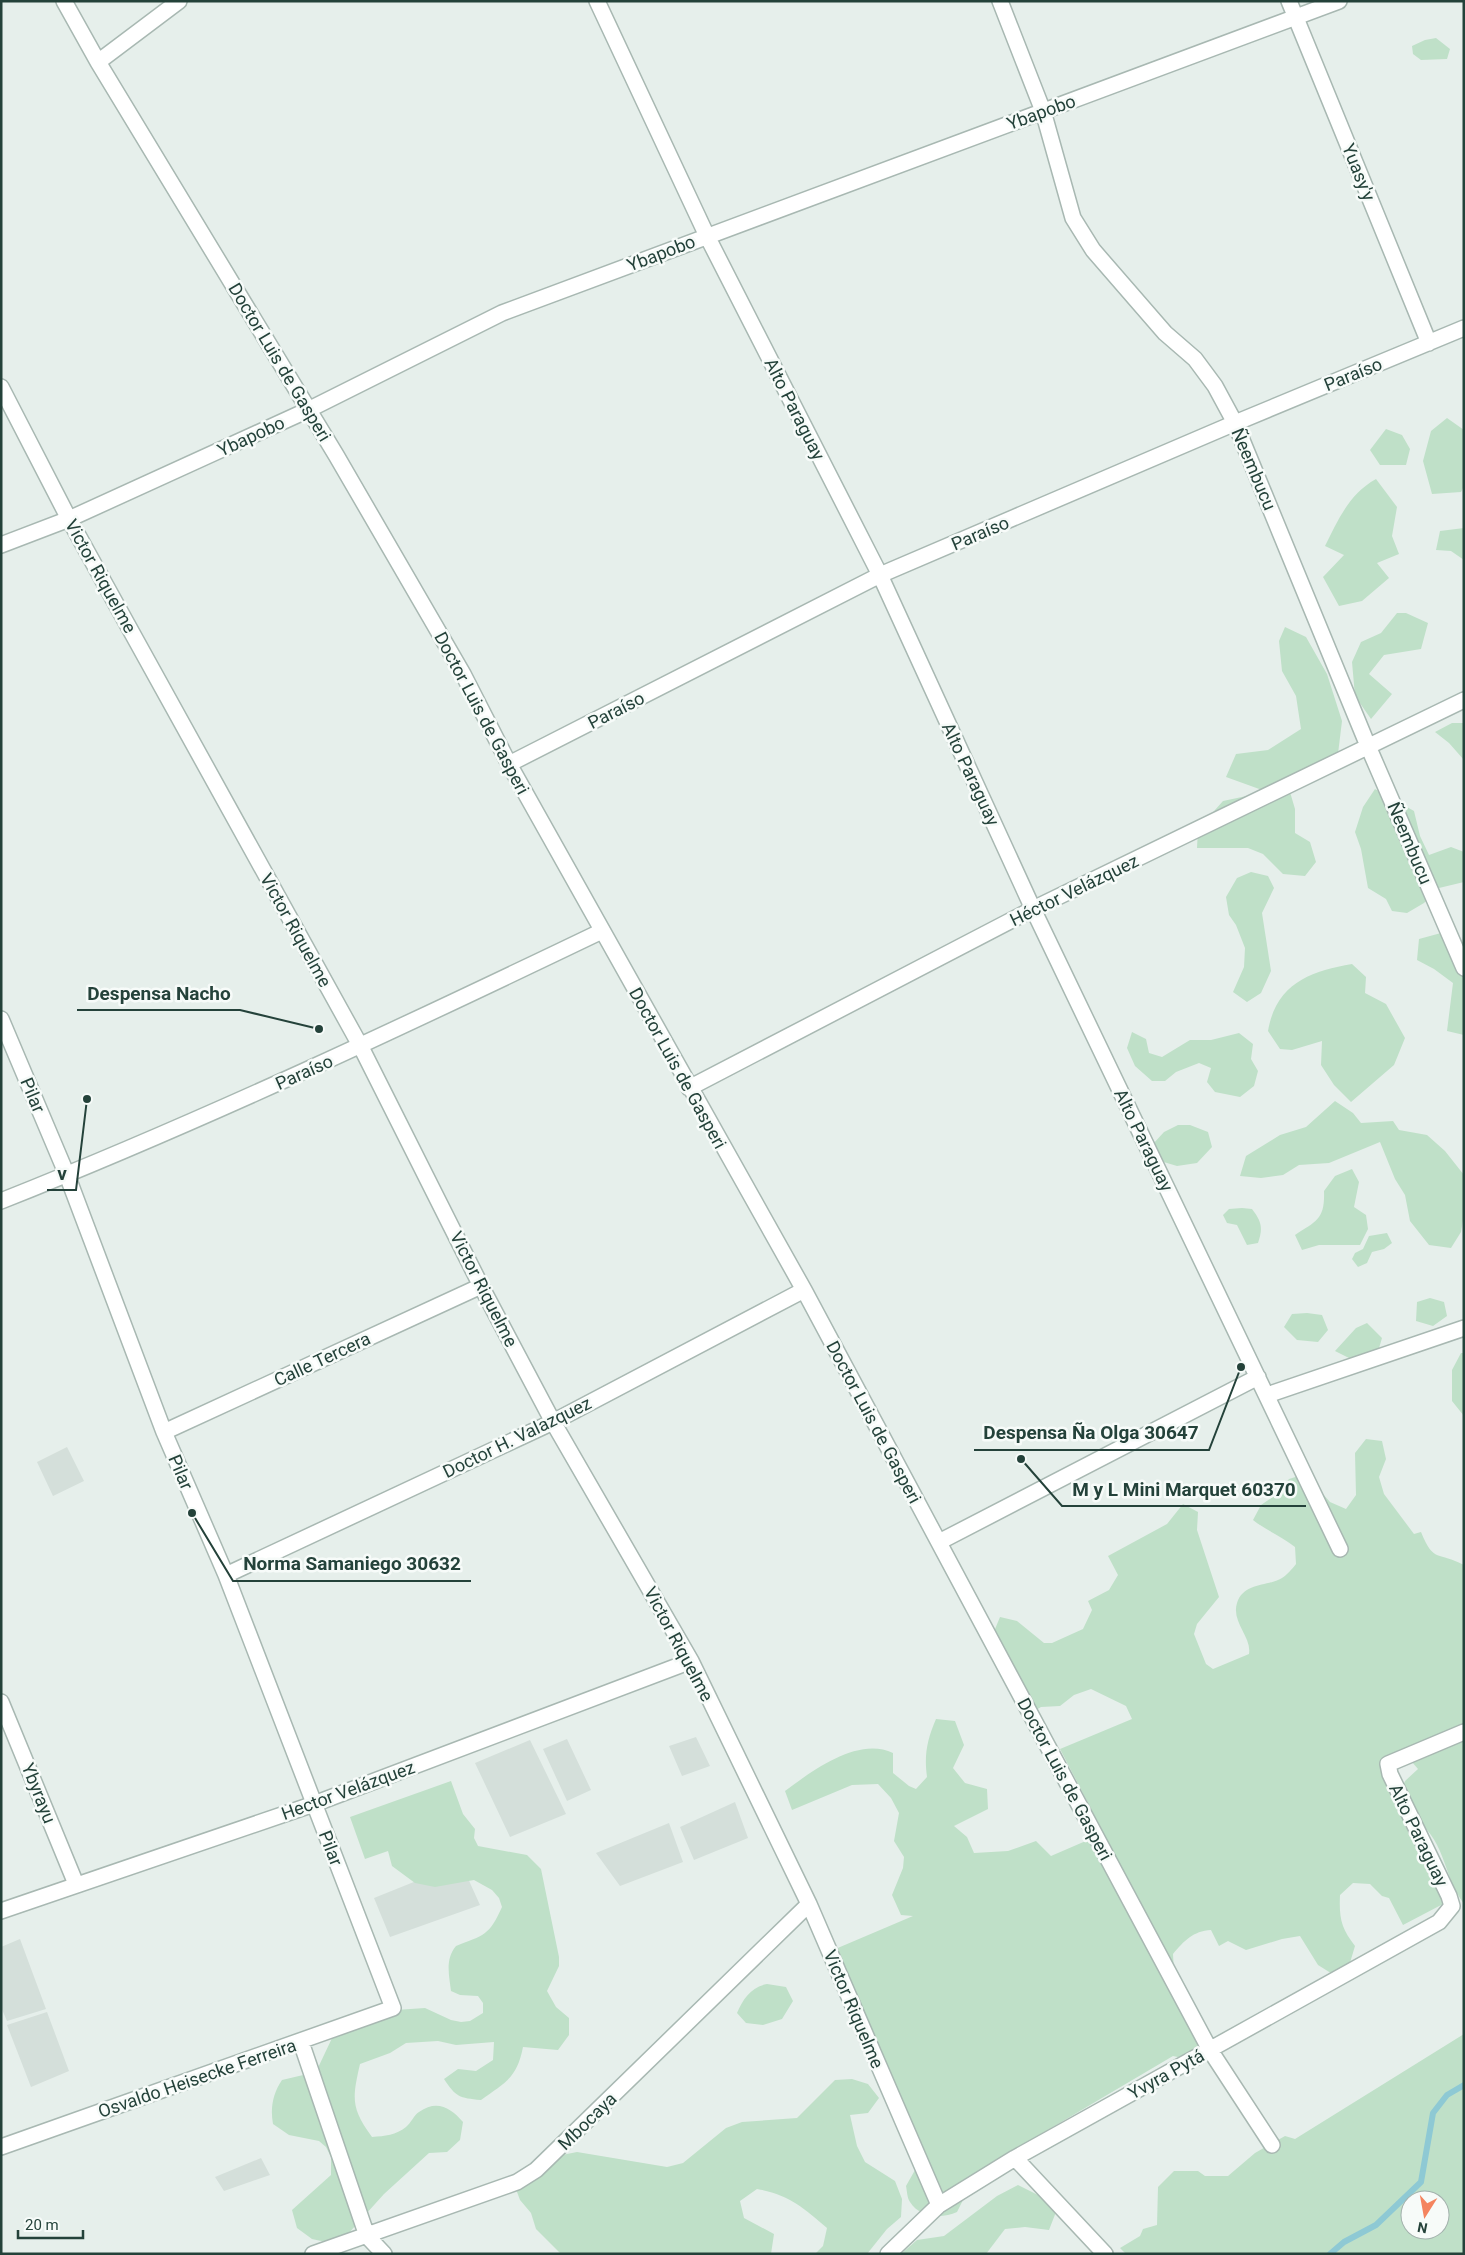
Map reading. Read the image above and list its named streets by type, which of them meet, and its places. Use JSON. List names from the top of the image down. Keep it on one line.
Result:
{"streets":{"street":["Ybapobo","Yuasy'y","Doctor Luis de Gasperi","Paraíso","Alto Paraguay","Ñeembucu","Victor Riquelme","Héctor Velázquez","Pilar","Calle Tercera","Doctor H. Valazquez","Hector Velázquez","Ybyrayu","Yvyra Pytá","Osvaldo Heisecke Ferreira","Mbocaya"]},"crossings":[["Ybapobo","Yuasy'y"],["Ybapobo","Doctor Luis de Gasperi"],["Ybapobo","Alto Paraguay"],["Ybapobo","Ñeembucu"],["Ybapobo","Victor Riquelme"],["Yuasy'y","Paraíso"],["Doctor Luis de Gasperi","Paraíso"],["Doctor Luis de Gasperi","Héctor Velázquez"],["Doctor Luis de Gasperi","Doctor H. Valazquez"],["Doctor Luis de Gasperi","Yvyra Pytá"],["Paraíso","Alto Paraguay"],["Paraíso","Ñeembucu"],["Paraíso","Victor Riquelme"],["Paraíso","Pilar"],["Alto Paraguay","Héctor Velázquez"],["Alto Paraguay","Yvyra Pytá"],["Ñeembucu","Héctor Velázquez"],["Victor Riquelme","Calle Tercera"],["Victor Riquelme","Doctor H. Valazquez"],["Victor Riquelme","Hector Velázquez"],["Victor Riquelme","Yvyra Pytá"],["Victor Riquelme","Mbocaya"],["Pilar","Calle Tercera"],["Pilar","Doctor H. Valazquez"],["Pilar","Hector Velázquez"],["Pilar","Osvaldo Heisecke Ferreira"],["Hector Velázquez","Ybyrayu"]],"places":["Despensa Nacho","v","Despensa Ña Olga 30647","M y L Mini Marquet 60370","Norma Samaniego 30632"],"scale_bar":"20 m","north":"bottom"}
